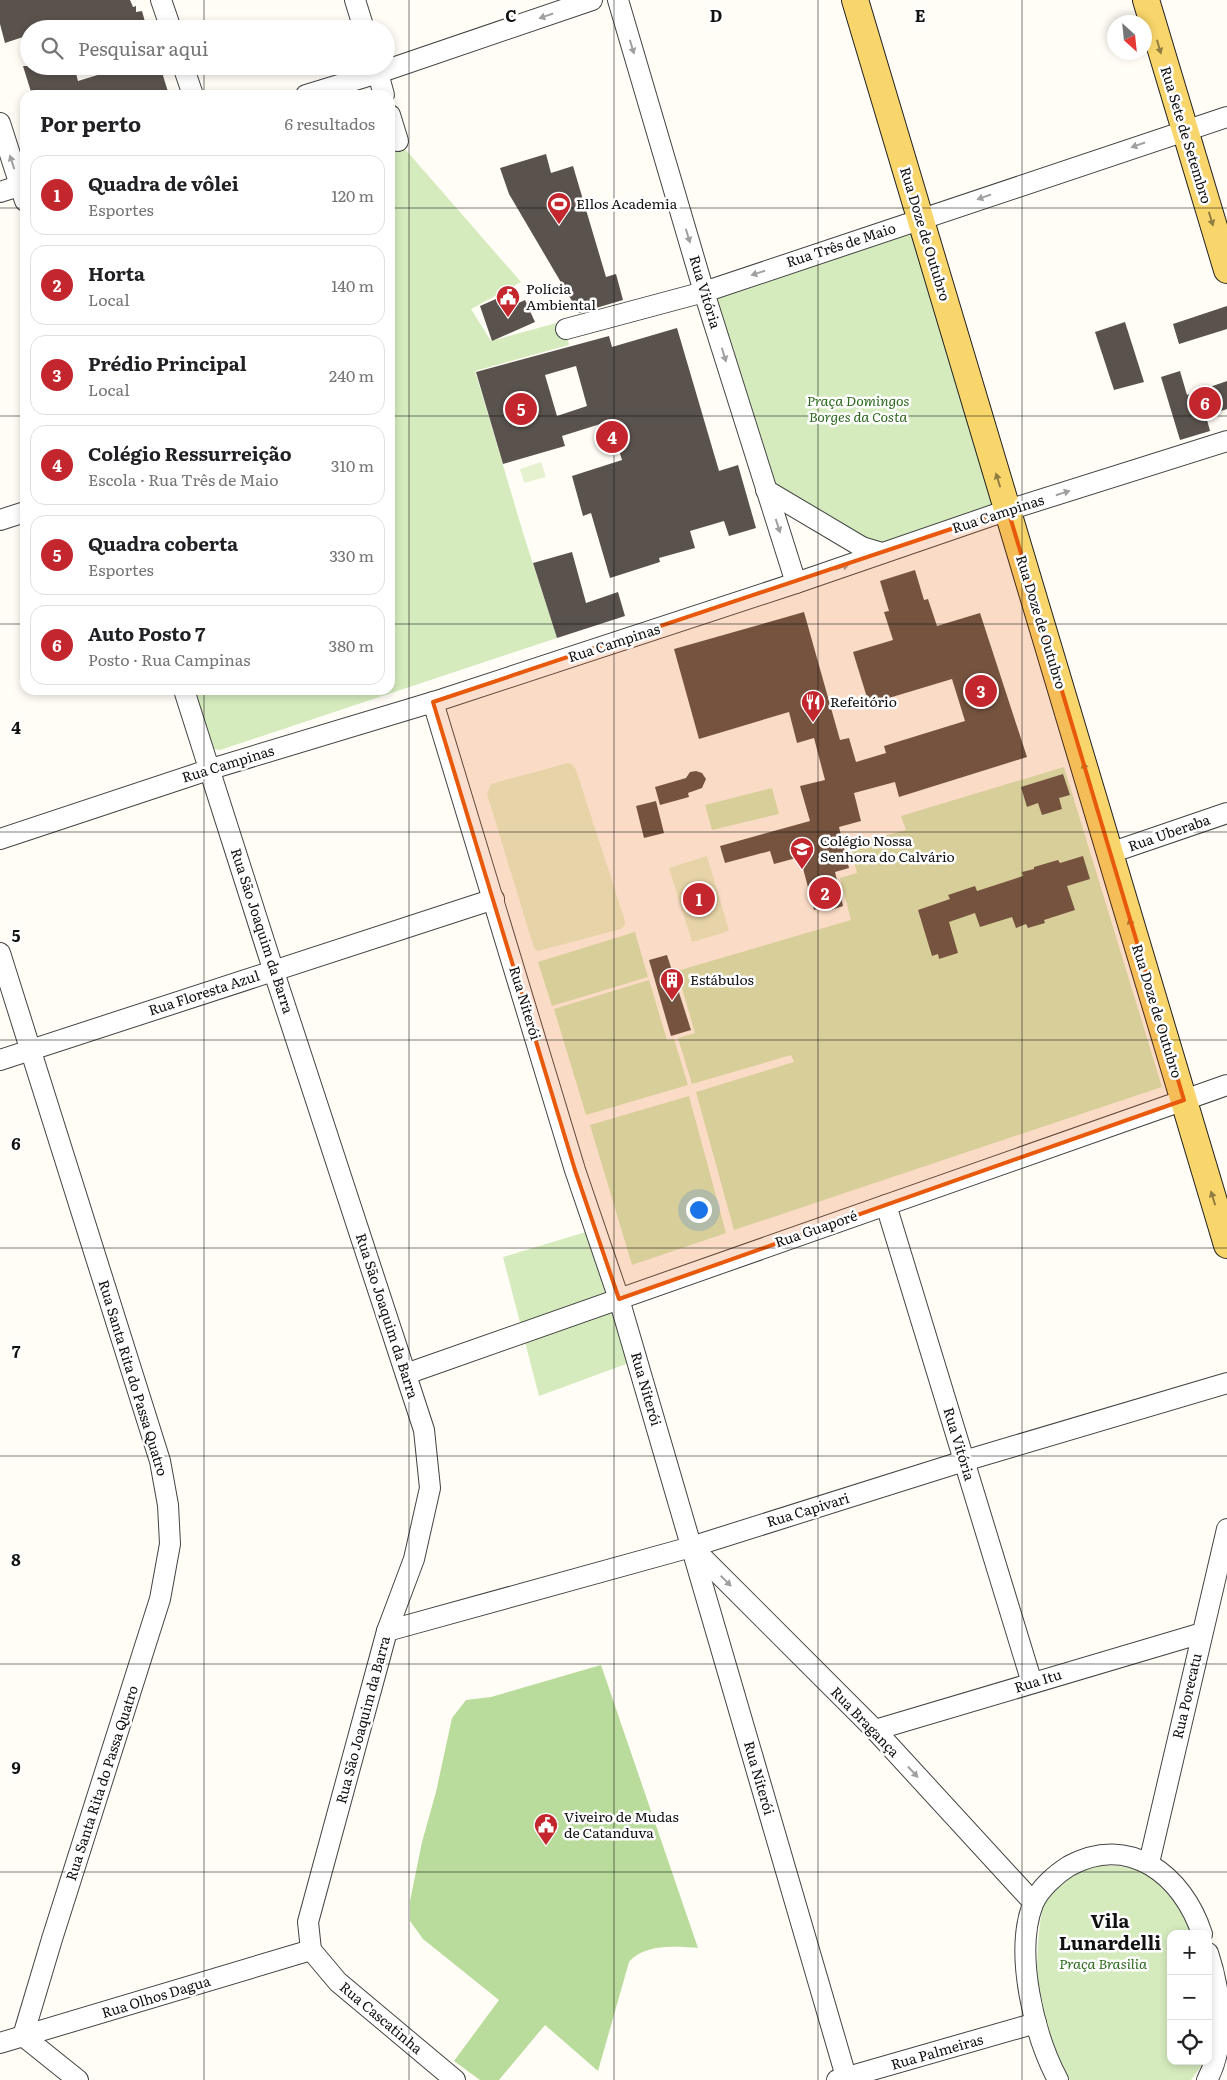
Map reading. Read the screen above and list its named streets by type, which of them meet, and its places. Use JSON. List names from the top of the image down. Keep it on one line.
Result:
{"streets":{"main road":["Rua Sete de Setembro","Rua Doze de Outubro"],"street":["Rua Três de Maio","Rua Vitória","Rua Campinas","Rua Uberaba","Rua São Joaquim da Barra","Rua Floresta Azul","Rua Niterói","Rua Guaporé","Rua Santa Rita do Passa Quatro","Rua Capivari","Rua Itu","Rua Porecatu","Rua Bragança","Rua Olhos Dagua","Rua Cascatinha","Rua Palmeiras"]},"crossings":[["Rua Sete de Setembro","Rua Três de Maio"],["Rua Doze de Outubro","Rua Três de Maio"],["Rua Doze de Outubro","Rua Campinas"],["Rua Doze de Outubro","Rua Uberaba"],["Rua Doze de Outubro","Rua Guaporé"],["Rua Três de Maio","Rua Vitória"],["Rua Vitória","Rua Campinas"],["Rua Vitória","Rua Guaporé"],["Rua Vitória","Rua Capivari"],["Rua Vitória","Rua Itu"],["Rua Campinas","Rua São Joaquim da Barra"],["Rua Campinas","Rua Niterói"],["Rua São Joaquim da Barra","Rua Floresta Azul"],["Rua São Joaquim da Barra","Rua Guaporé"],["Rua São Joaquim da Barra","Rua Capivari"],["Rua São Joaquim da Barra","Rua Olhos Dagua"],["Rua São Joaquim da Barra","Rua Cascatinha"],["Rua Floresta Azul","Rua Niterói"],["Rua Floresta Azul","Rua Santa Rita do Passa Quatro"],["Rua Niterói","Rua Guaporé"],["Rua Niterói","Rua Capivari"],["Rua Niterói","Rua Bragança"],["Rua Niterói","Rua Palmeiras"],["Rua Santa Rita do Passa Quatro","Rua Olhos Dagua"],["Rua Capivari","Rua Bragança"],["Rua Itu","Rua Porecatu"],["Rua Itu","Rua Bragança"],["Rua Olhos Dagua","Rua Cascatinha"]],"one_way":["Rua Sete de Setembro","Rua Doze de Outubro","Rua Três de Maio","Rua Vitória","Rua Bragança"],"districts":["Vila Lunardelli"],"parks":["Praça Domingos Borges da Costa","Praça Brasilia"],"places":{"sports":["Ellos Academia"],"public building":["Polícia Ambiental","Viveiro de Mudas de Catanduva"],"restaurant":["Refeitório"],"school or university":["Colégio Nossa Senhora do Calvário"],"building":["Estábulos"]},"north":"bottom right","page":{"search":"Pesquisar aqui","heading":["Por perto","6 resultados"],"list":[{"mark":"1","name":"Quadra de vôlei","note":"Esportes","value":"120 m"},{"mark":"2","name":"Horta","note":"Local","value":"140 m"},{"mark":"3","name":"Prédio Principal","note":"Local","value":"240 m"},{"mark":"4","name":"Colégio Ressurreição","note":"Escola · Rua Três de Maio","value":"310 m"},{"mark":"5","name":"Quadra coberta","note":"Esportes","value":"330 m"},{"mark":"6","name":"Auto Posto 7","note":"Posto · Rua Campinas","value":"380 m"}],"pins":["6","5","4","3","2","1"],"map_buttons":["+","−"]},"grid":{"columns":["C","D","E"],"rows":["4","5","6","7","8","9"]}}
